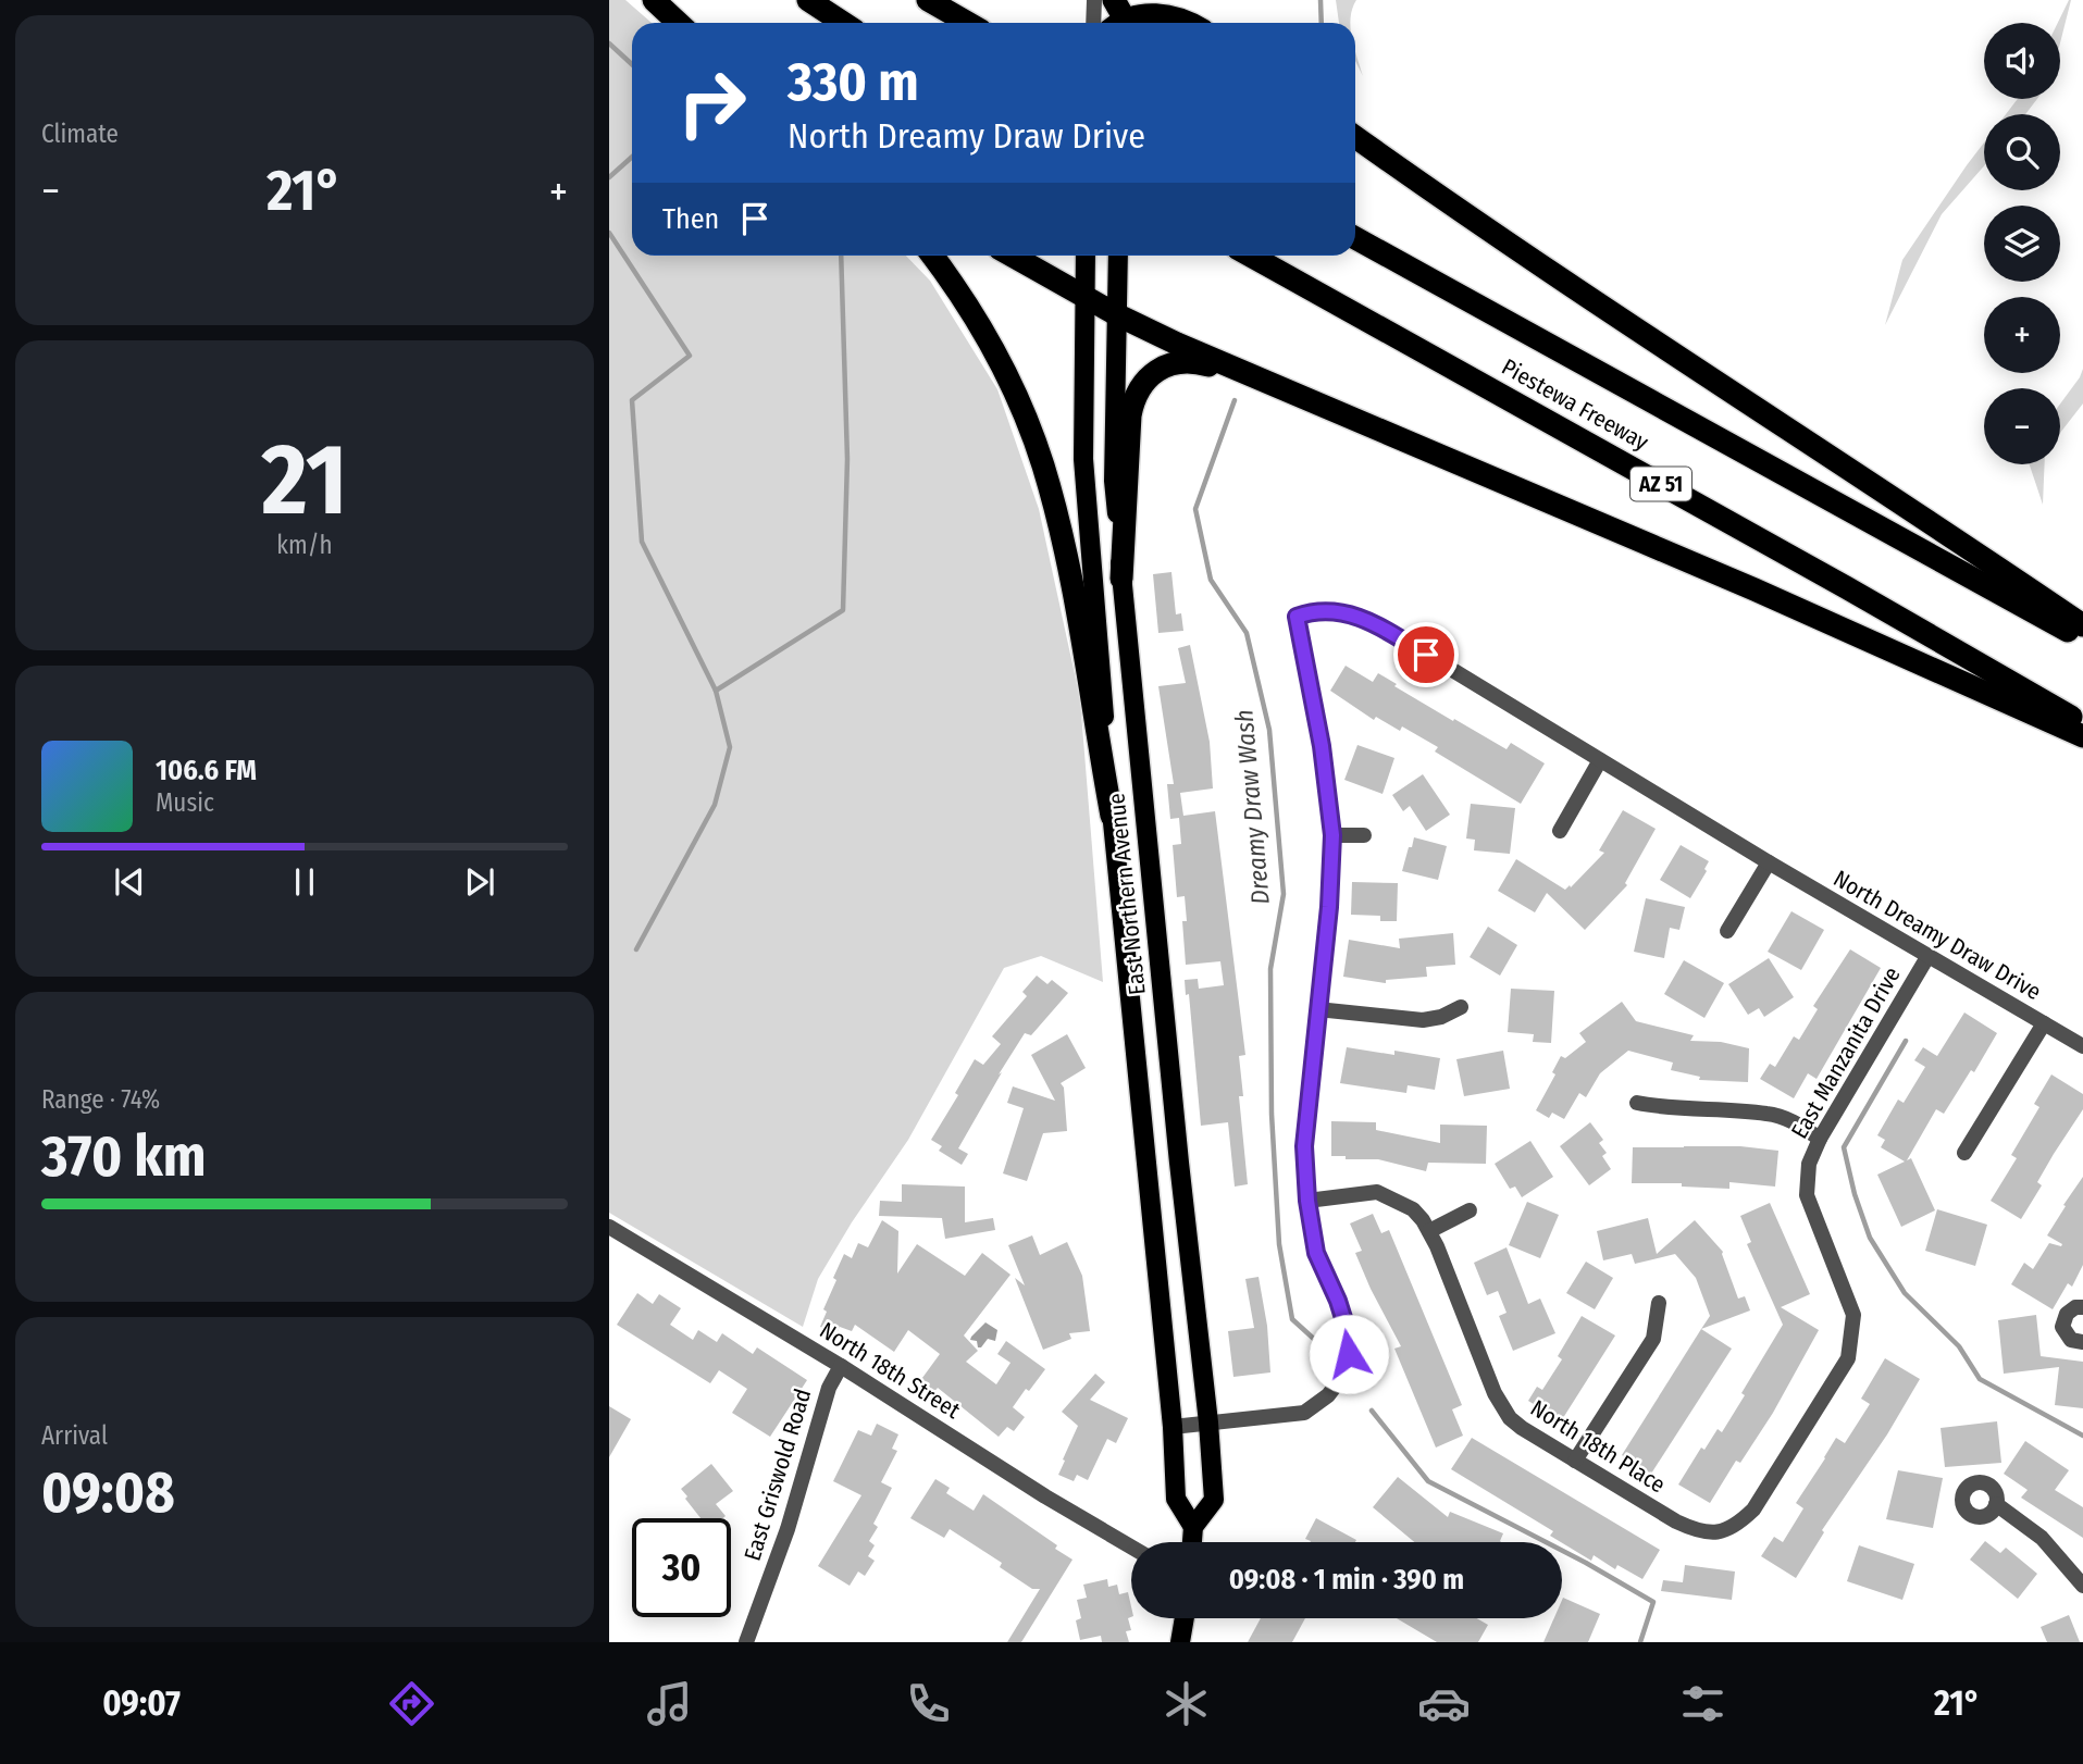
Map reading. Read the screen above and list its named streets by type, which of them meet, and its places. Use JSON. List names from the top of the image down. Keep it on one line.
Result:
{"streets":{"highway":["Piestewa Freeway","AZ 51"],"main road":["East Northern Avenue"],"street":["North Dreamy Draw Drive","East Manzanita Drive","North 18th Street","North 18th Place","East Griswold Road"]},"crossings":[["North Dreamy Draw Drive","East Manzanita Drive"],["East Manzanita Drive","North 18th Place"],["North 18th Street","East Griswold Road"]],"water":["Dreamy Draw Wash"],"page":{"tile":["Climate",["21","km/h"],["Range · 74%","370 km"],["Arrival","09:08"]],"map_buttons":["+","−"],"turn":["330 m","North Dreamy Draw Drive"],"heat":["−","21°","+"],"then":"Then","song":["106.6 FM","Music"],"limit":"30","trip":"09:08 · 1 min · 390 m","tabs":["09:07","21°"]}}
